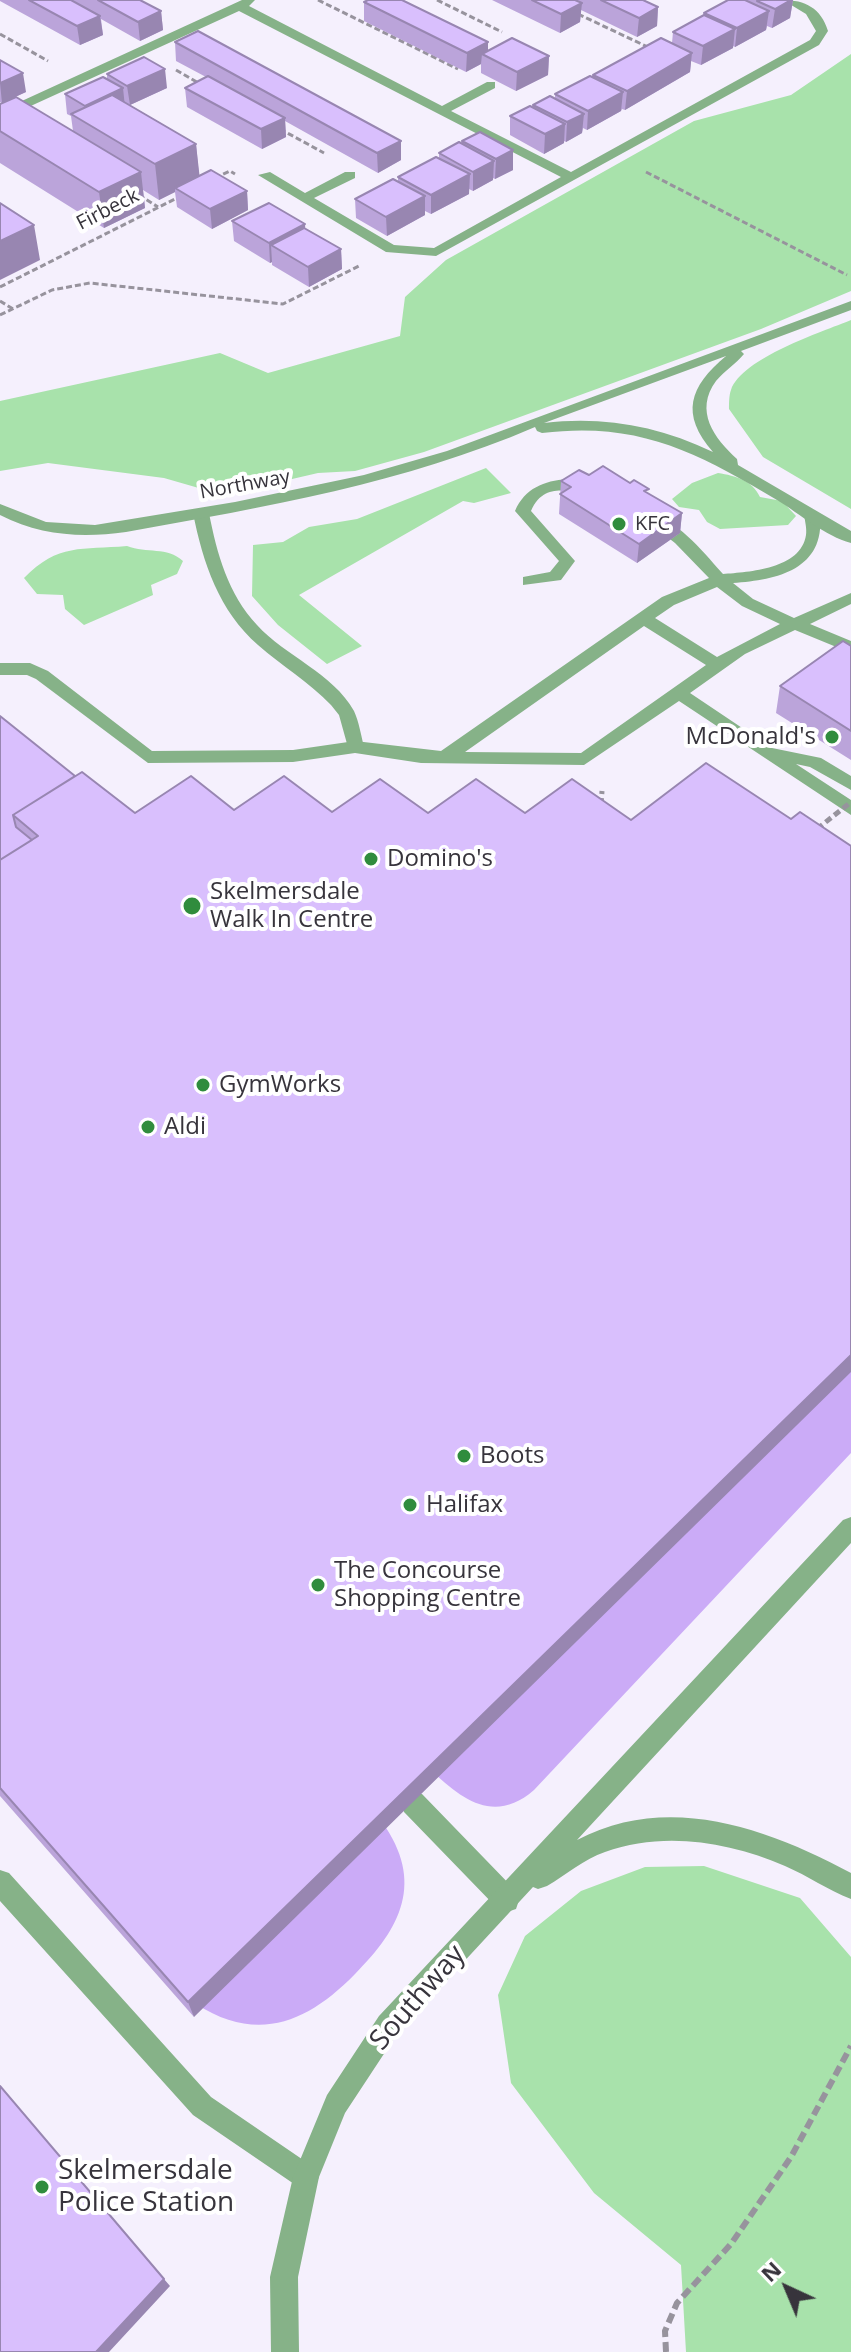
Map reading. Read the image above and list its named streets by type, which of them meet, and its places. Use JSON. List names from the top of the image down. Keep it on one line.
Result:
{"streets":{"street":["Northway","Southway"],"path":["Firbeck"]},"places":["KFC","McDonald's","Domino's","Skelmersdale Walk In Centre","GymWorks","Aldi","Boots","Halifax","The Concourse Shopping Centre","Skelmersdale Police Station"],"north":"top left"}
